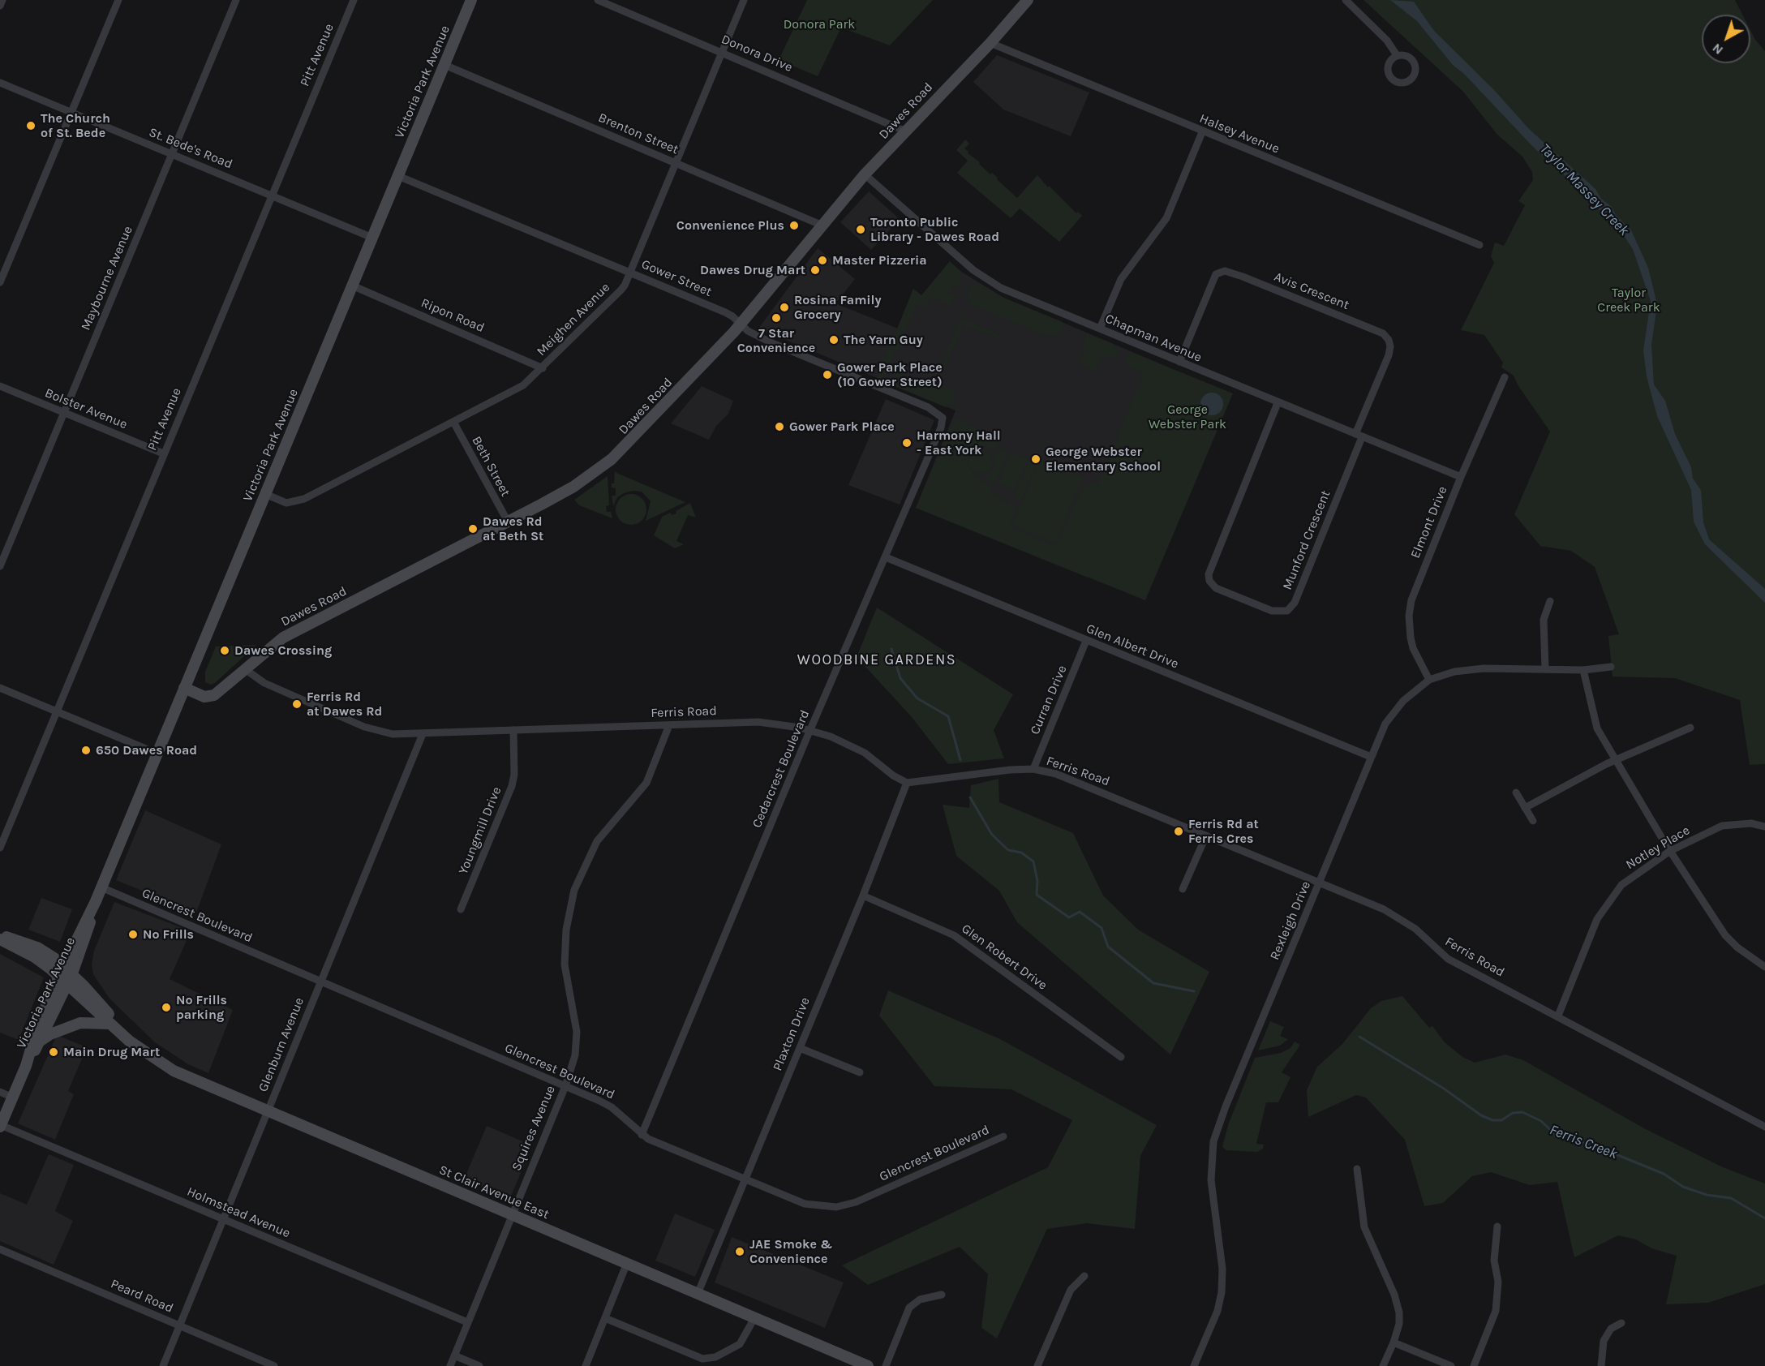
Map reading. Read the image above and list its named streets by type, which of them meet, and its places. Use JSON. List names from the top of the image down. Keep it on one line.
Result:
{"streets":{"main road":["Victoria Park Avenue","Dawes Road","St Clair Avenue East"],"street":["Donora Drive","Pitt Avenue","Brenton Street","Halsey Avenue","St. Bede's Road","Maybourne Avenue","Gower Street","Avis Crescent","Ripon Road","Meighen Avenue","Chapman Avenue","Bolster Avenue","Beth Street","Elmont Drive","Munford Crescent","Glen Albert Drive","Curran Drive","Ferris Road","Cedarcrest Boulevard","Youngmill Drive","Notley Place","Glencrest Boulevard","Rexleigh Drive","Glen Robert Drive","Plaxton Drive","Glenburn Avenue","Squires Avenue","Holmstead Avenue","Peard Road"]},"crossings":[["Donora Drive","Dawes Road"],["Donora Drive","Meighen Avenue"],["Pitt Avenue","St. Bede's Road"],["Pitt Avenue","Bolster Avenue"],["Victoria Park Avenue","Dawes Road"],["Victoria Park Avenue","Brenton Street"],["Victoria Park Avenue","St. Bede's Road"],["Victoria Park Avenue","Gower Street"],["Victoria Park Avenue","Ripon Road"],["Victoria Park Avenue","Meighen Avenue"],["Victoria Park Avenue","Glencrest Boulevard"],["Victoria Park Avenue","St Clair Avenue East"],["Victoria Park Avenue","Holmstead Avenue"],["Dawes Road","Brenton Street"],["Dawes Road","Halsey Avenue"],["Dawes Road","Gower Street"],["Dawes Road","Chapman Avenue"],["Dawes Road","Beth Street"],["Dawes Road","Ferris Road"],["Brenton Street","Meighen Avenue"],["St. Bede's Road","Maybourne Avenue"],["Maybourne Avenue","Bolster Avenue"],["Gower Street","Meighen Avenue"],["Gower Street","Cedarcrest Boulevard"],["Avis Crescent","Chapman Avenue"],["Avis Crescent","Munford Crescent"],["Ripon Road","Meighen Avenue"],["Meighen Avenue","Beth Street"],["Chapman Avenue","Elmont Drive"],["Chapman Avenue","Munford Crescent"],["Elmont Drive","Rexleigh Drive"],["Glen Albert Drive","Curran Drive"],["Glen Albert Drive","Cedarcrest Boulevard"],["Glen Albert Drive","Rexleigh Drive"],["Curran Drive","Ferris Road"],["Ferris Road","Cedarcrest Boulevard"],["Ferris Road","Youngmill Drive"],["Ferris Road","Notley Place"],["Ferris Road","Rexleigh Drive"],["Ferris Road","Plaxton Drive"],["Ferris Road","Glenburn Avenue"],["Ferris Road","Squires Avenue"],["Cedarcrest Boulevard","Glencrest Boulevard"],["Glencrest Boulevard","Plaxton Drive"],["Glencrest Boulevard","Glenburn Avenue"],["Glencrest Boulevard","Squires Avenue"],["Glen Robert Drive","Plaxton Drive"],["Plaxton Drive","St Clair Avenue East"],["Glenburn Avenue","St Clair Avenue East"],["Glenburn Avenue","Holmstead Avenue"],["Glenburn Avenue","Peard Road"],["Squires Avenue","St Clair Avenue East"],["Squires Avenue","Holmstead Avenue"]],"districts":["WOODBINE GARDENS"],"water":["Taylor Massey Creek","Ferris Creek"],"parks":["Donora Park","Taylor Creek Park","George Webster Park"],"places":["The Church of St. Bede","Convenience Plus","Toronto Public Library - Dawes Road","Master Pizzeria","Dawes Drug Mart","Rosina Family Grocery","7 Star Convenience","The Yarn Guy","Gower Park Place (10 Gower Street)","Gower Park Place","Harmony Hall - East York","George Webster Elementary School","Dawes Rd at Beth St","Dawes Crossing","Ferris Rd at Dawes Rd","650 Dawes Road","Ferris Rd at Ferris Cres","No Frills","No Frills parking","Main Drug Mart","JAE Smoke & Convenience"],"north":"bottom left"}
